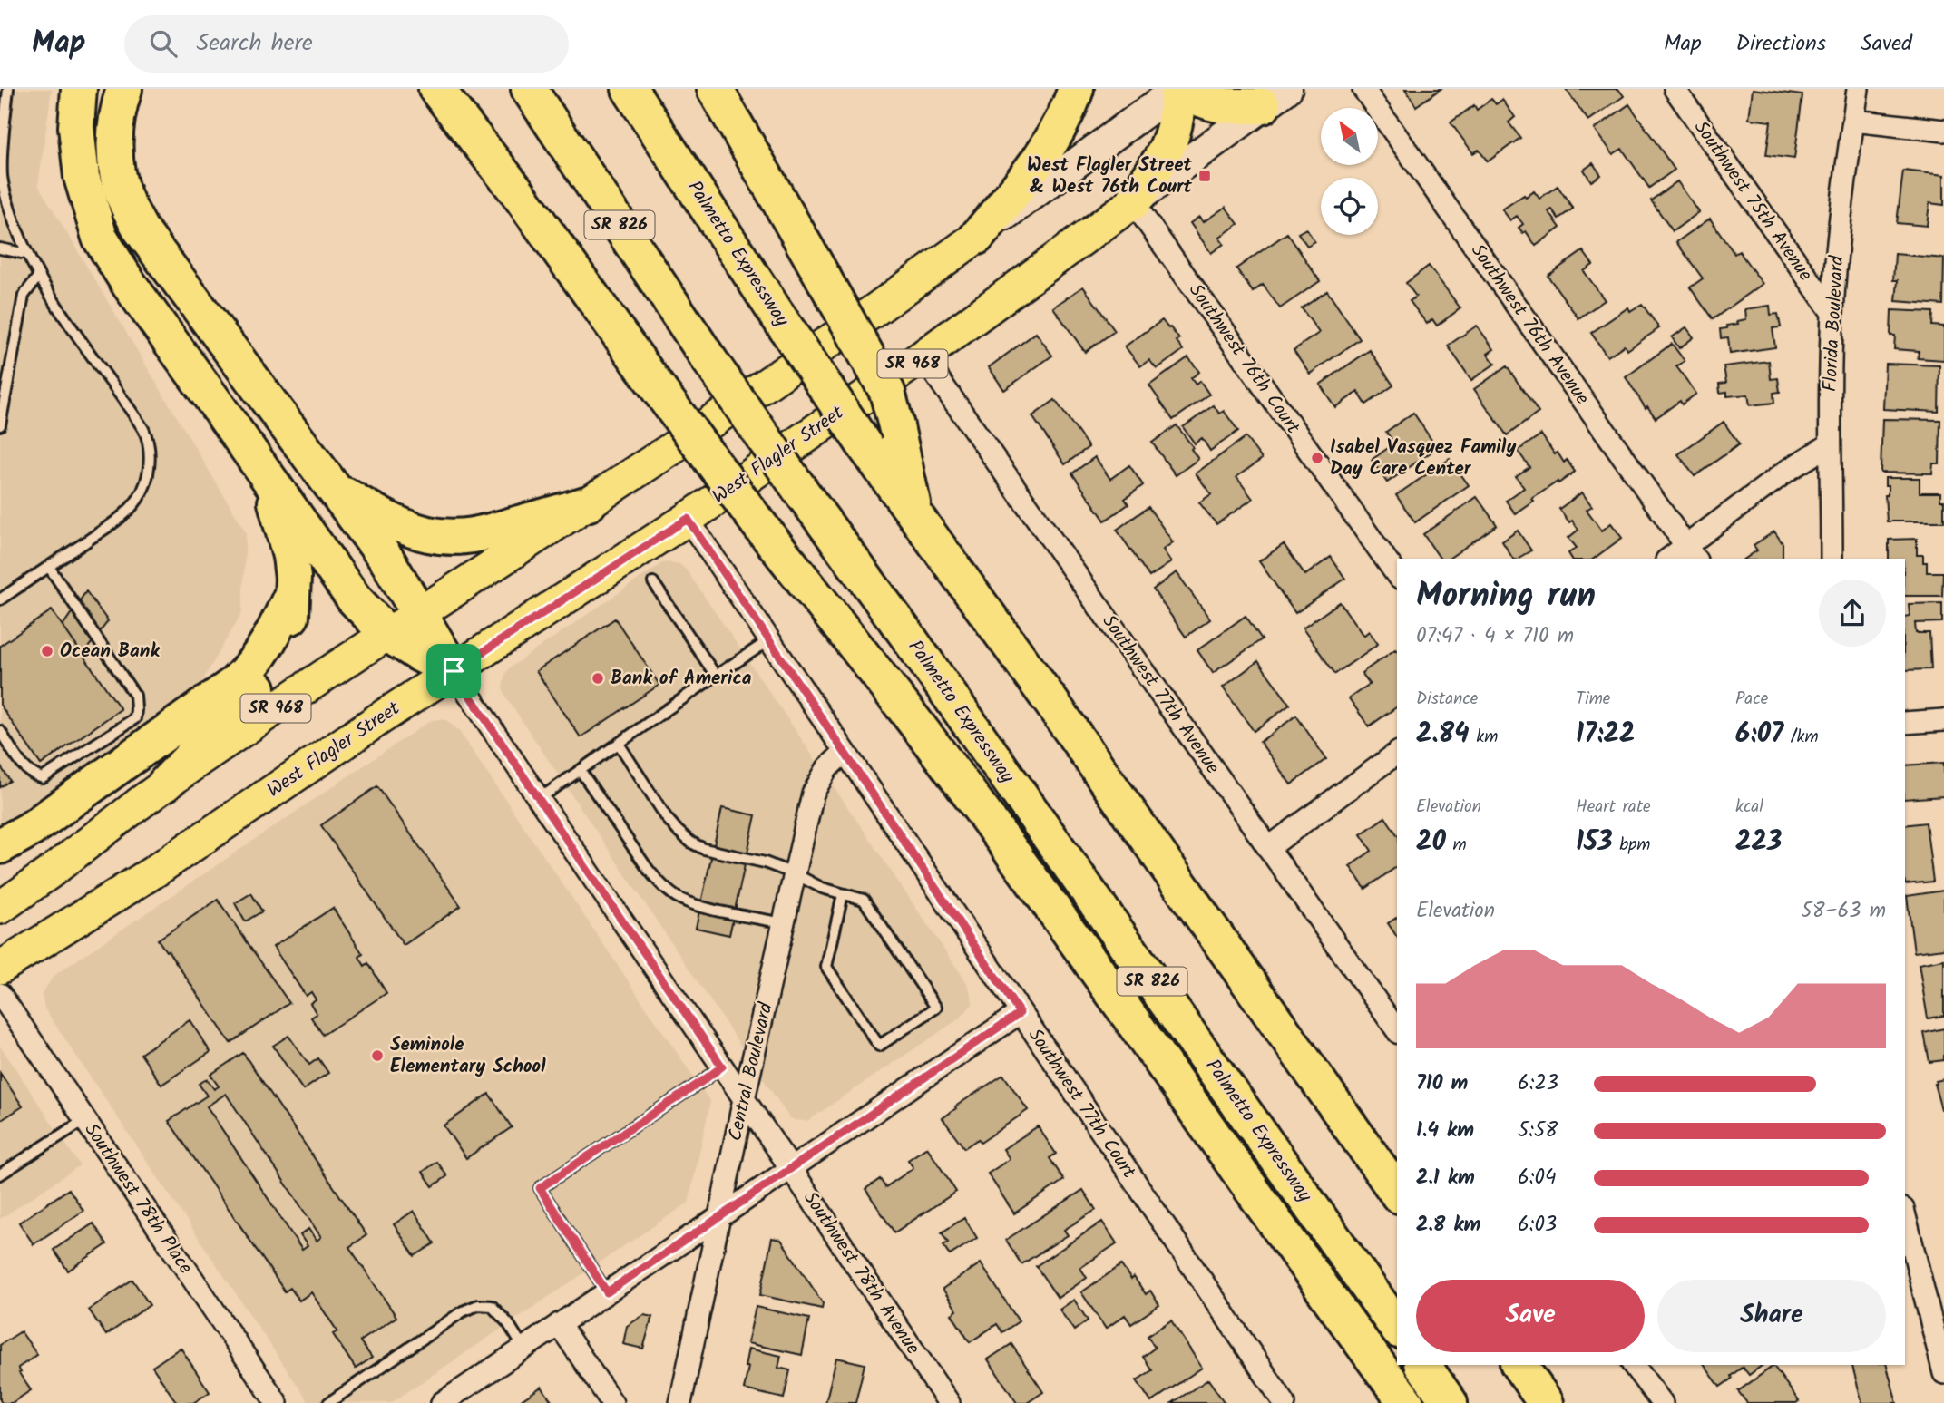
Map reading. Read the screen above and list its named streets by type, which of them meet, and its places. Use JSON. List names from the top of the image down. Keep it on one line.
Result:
{"streets":{"highway":["SR 826","Palmetto Expressway"],"main road":["SR 968","West Flagler Street"],"street":["Southwest 75th Avenue","Florida Boulevard","Southwest 76th Avenue","Southwest 76th Court","Southwest 77th Avenue","Central Boulevard","Southwest 77th Court","Southwest 78th Place","Southwest 78th Avenue"]},"crossings":[["Southwest 75th Avenue","Florida Boulevard"],["Southwest 76th Court","West Flagler Street"],["West Flagler Street","Southwest 77th Avenue"],["West Flagler Street","Southwest 77th Court"],["West Flagler Street","Southwest 78th Avenue"],["Central Boulevard","Southwest 77th Court"],["Central Boulevard","Southwest 78th Avenue"]],"places":{"transit":["West Flagler Street & West 76th Court"],"other":["Isabel Vasquez Family Day Care Center","Ocean Bank","Bank of America","Seminole Elementary School"]},"north":"top left","page":{"header":"Map","search":"Search here","nav":["Map","Directions","Saved"],"heading":["Morning run","07:47 · 4 × 710 m"],"stats":[["Distance","2.84 km"],["Time","17:22"],["Pace","6:07 /km"],["Elevation","20 m"],["Heart rate","153 bpm"],["kcal","223"]],"chart":["Elevation","58–63 m"],"list":[{"name":"710 m","note":"6:23"},{"name":"1.4 km","note":"5:58"},{"name":"2.1 km","note":"6:04"},{"name":"2.8 km","note":"6:03"}],"buttons":["Save","Share"]}}
